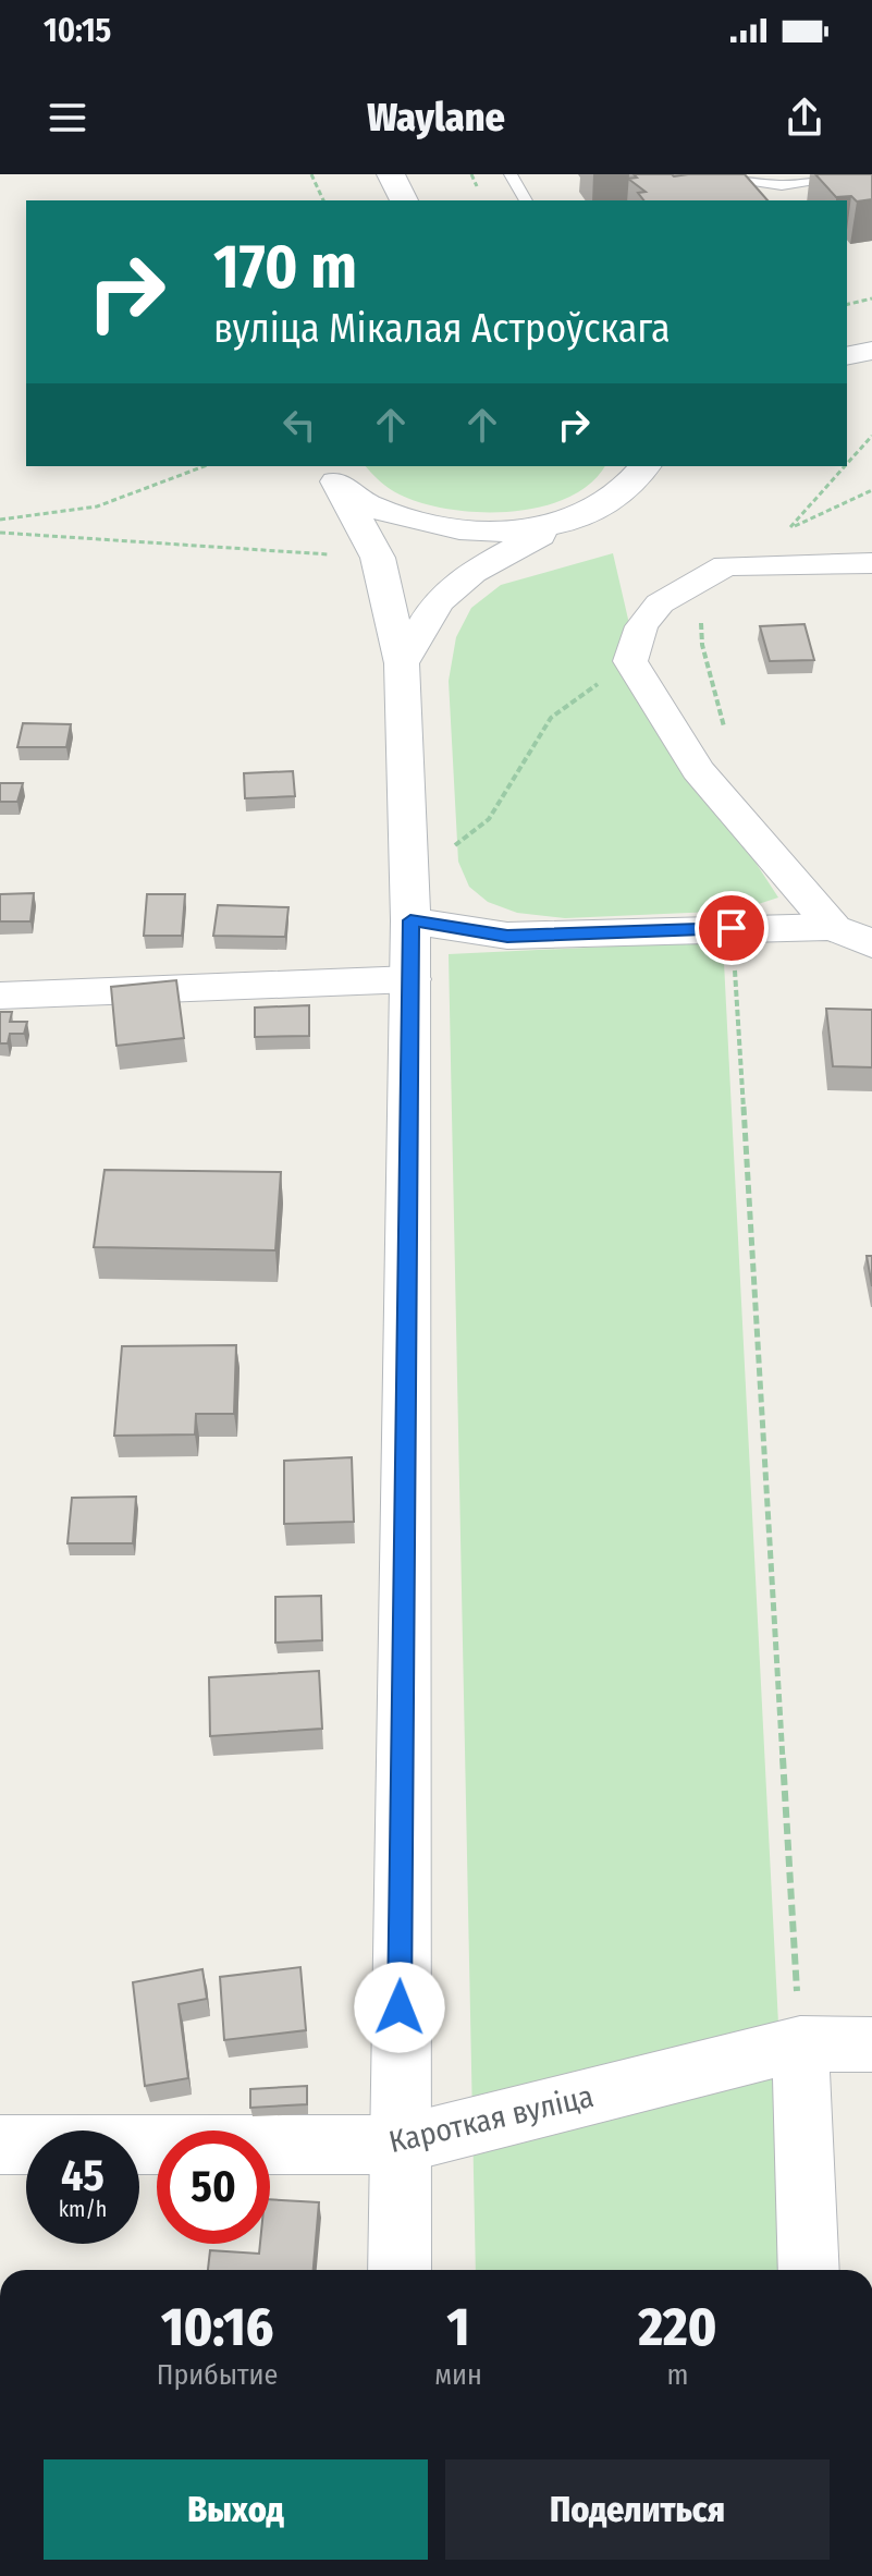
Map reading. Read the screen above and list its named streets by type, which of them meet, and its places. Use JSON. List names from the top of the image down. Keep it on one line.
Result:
{"streets":{"street":["Кароткая вуліца"]},"page":{"status":"10:15","header":"Waylane","turn":["170 m","вуліца Мікалая Астроўскага"],"speed":"45 km/h","limit":"50","eta":["10:16","Прибытие","1","мин","220","m"],"buttons":["Выход","Поделиться"]}}
